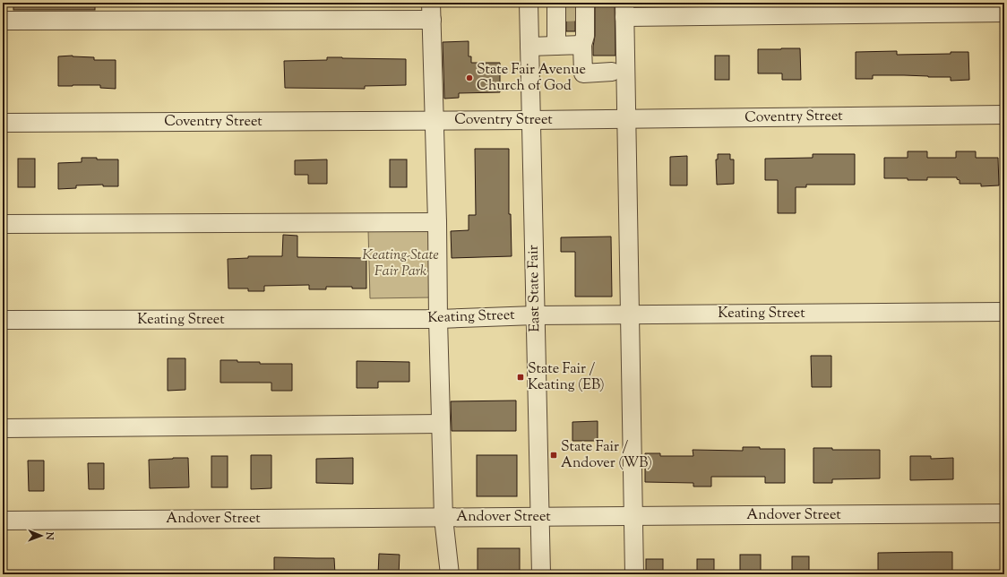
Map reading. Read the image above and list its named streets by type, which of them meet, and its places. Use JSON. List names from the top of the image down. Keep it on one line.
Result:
{"streets":{"street":["Coventry Street","East State Fair","Keating Street","Andover Street"]},"crossings":[["Coventry Street","East State Fair"],["East State Fair","Keating Street"],["East State Fair","Andover Street"]],"parks":["Keating-State Fair Park"],"places":{"other":["State Fair Avenue Church of God"],"transit":["State Fair / Keating (EB)","State Fair / Andover (WB)"]},"north":"right"}
